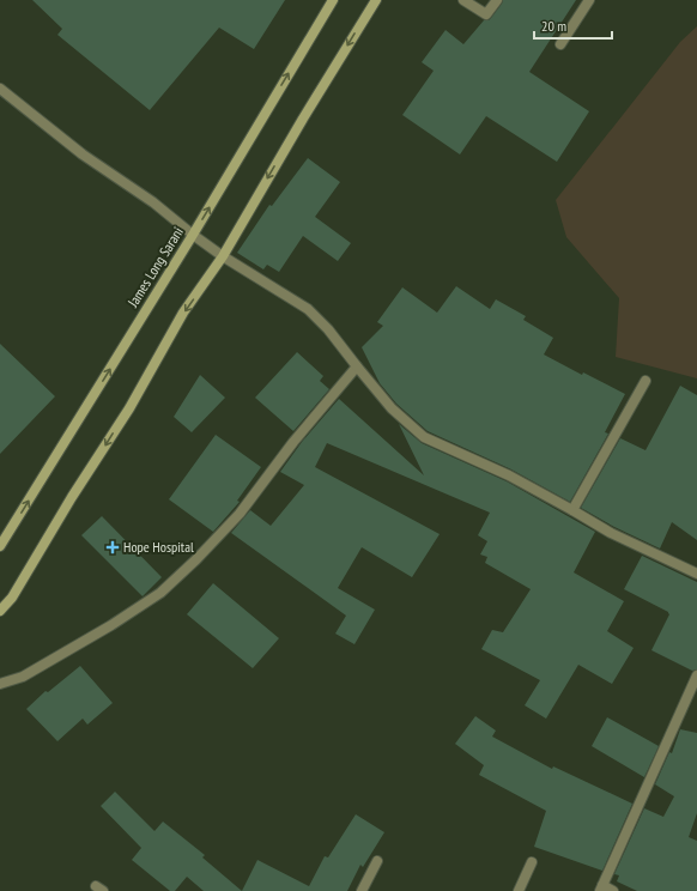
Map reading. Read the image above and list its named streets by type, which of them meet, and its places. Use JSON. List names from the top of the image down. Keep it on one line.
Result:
{"streets":{"main road":["James Long Sarani"]},"places":{"health":["Hope Hospital"]},"scale_bar":"20 m"}
